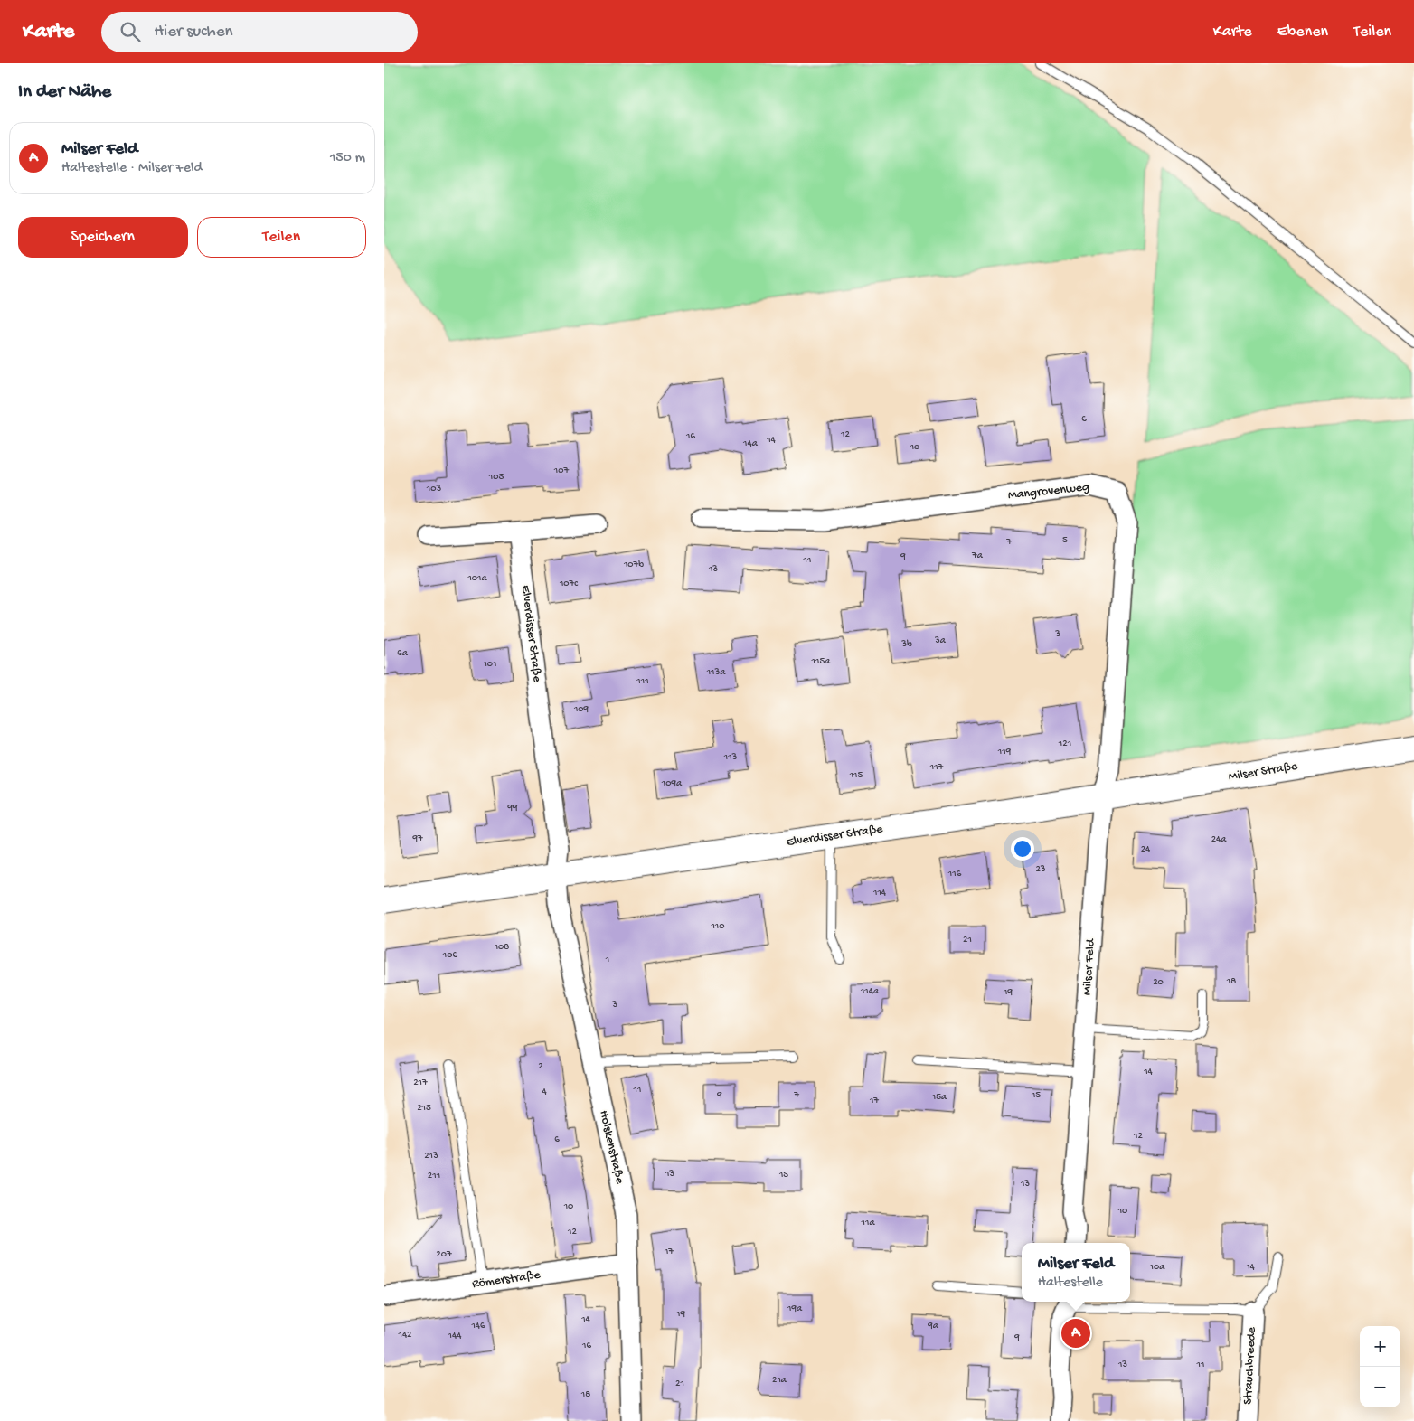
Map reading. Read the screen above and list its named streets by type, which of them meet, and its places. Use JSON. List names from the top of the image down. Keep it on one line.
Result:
{"streets":{"street":["Mangrovenweg","Elverdisser Straße","Milser Straße","Milser Feld","Holskenstraße","Römerstraße","Strauchbreede"]},"crossings":[["Mangrovenweg","Elverdisser Straße"],["Mangrovenweg","Milser Straße"],["Mangrovenweg","Milser Feld"],["Elverdisser Straße","Milser Straße"],["Elverdisser Straße","Milser Feld"],["Elverdisser Straße","Holskenstraße"],["Milser Straße","Milser Feld"],["Holskenstraße","Römerstraße"]],"house_numbers":["6","12","16","14","14a","10","107","105","103","5","7","7a","9","11","107b","13","101a","107c","3","3a","3b","6a","115a","101","113a","111","109","121","119","113","117","115","109a","99","97","24a","24","23","116","114","110","21","108","106","1","18","20","114a","19","3","2","14","217","11","4","9","7","15","15a","17","215","12","6","213","13","15","211","13","10","10","11a","12","17","207","10a","14","19a","19","14","146","9a","142","144","9","16","13","11","21a","21","18"],"page":{"header":"Karte","search":"Hier suchen","nav":["Karte","Ebenen","Teilen"],"heading":"In der Nähe","list":[{"mark":"A","name":"Milser Feld","note":"Haltestelle · Milser Feld","value":"150 m"}],"buttons":["Speichern","Teilen"],"popup":["Milser Feld","Haltestelle"],"pins":"A","map_buttons":["+","−"]}}
